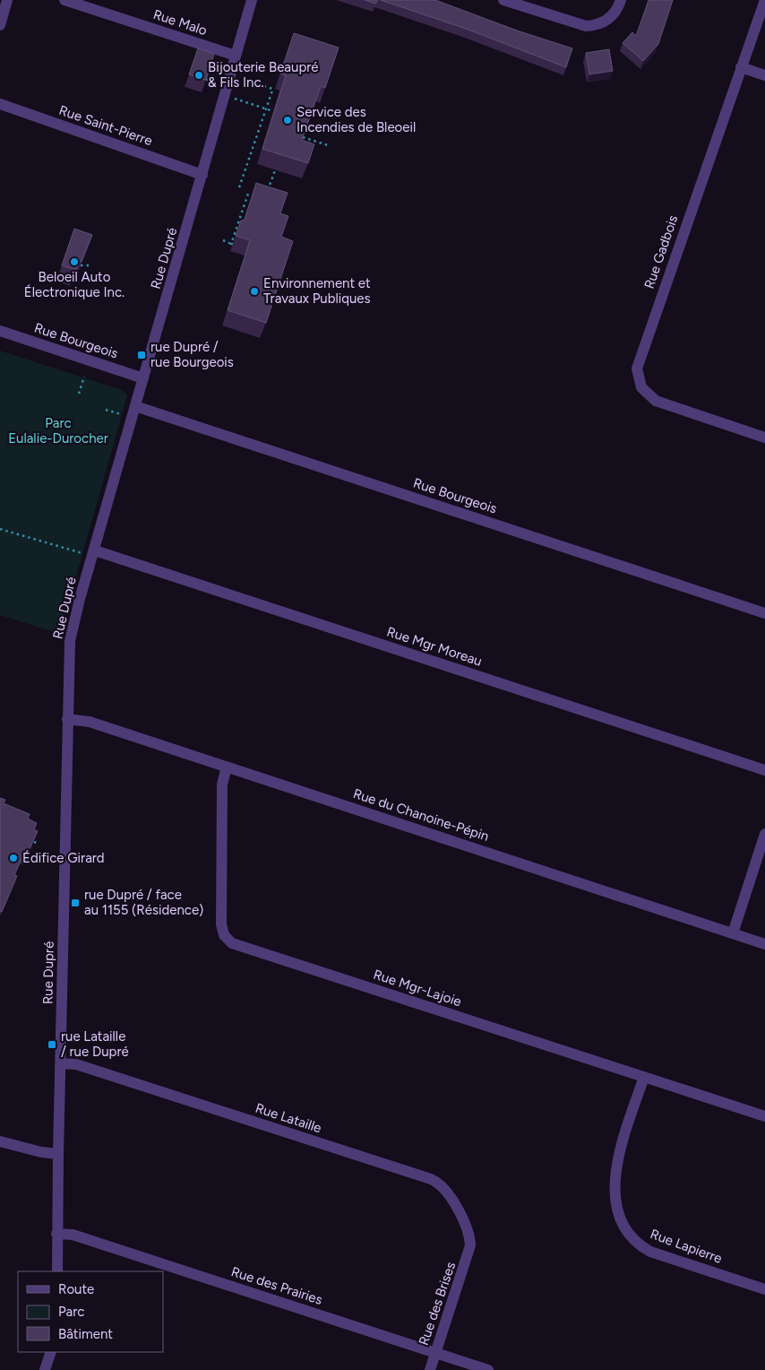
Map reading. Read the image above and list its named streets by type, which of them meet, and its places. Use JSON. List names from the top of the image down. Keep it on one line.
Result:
{"streets":{"street":["Rue Malo","Rue Saint-Pierre","Rue Gadbois","Rue Dupré","Rue Bourgeois","Rue Mgr Moreau","Rue du Chanoine-Pépin","Rue Mgr-Lajoie","Rue Lataille","Rue Lapierre","Rue des Prairies","Rue des Brises"]},"crossings":[["Rue Malo","Rue Dupré"],["Rue Saint-Pierre","Rue Dupré"],["Rue Dupré","Rue Bourgeois"],["Rue Dupré","Rue Mgr Moreau"],["Rue Dupré","Rue du Chanoine-Pépin"],["Rue Dupré","Rue Lataille"],["Rue Dupré","Rue des Prairies"],["Rue du Chanoine-Pépin","Rue Mgr-Lajoie"],["Rue Mgr-Lajoie","Rue Lapierre"],["Rue Lataille","Rue des Brises"],["Rue des Prairies","Rue des Brises"]],"parks":["Parc Eulalie-Durocher"],"places":{"other":["Bijouterie Beaupré & Fils Inc.","Service des Incendies de Bleoeil","Beloeil Auto Électronique Inc.","Environnement et Travaux Publiques","Édifice Girard"],"transit":["rue Dupré / rue Bourgeois","rue Dupré / face au 1155 (Résidence)","rue Lataille / rue Dupré"]},"legend":["Route","Parc","Bâtiment"]}
